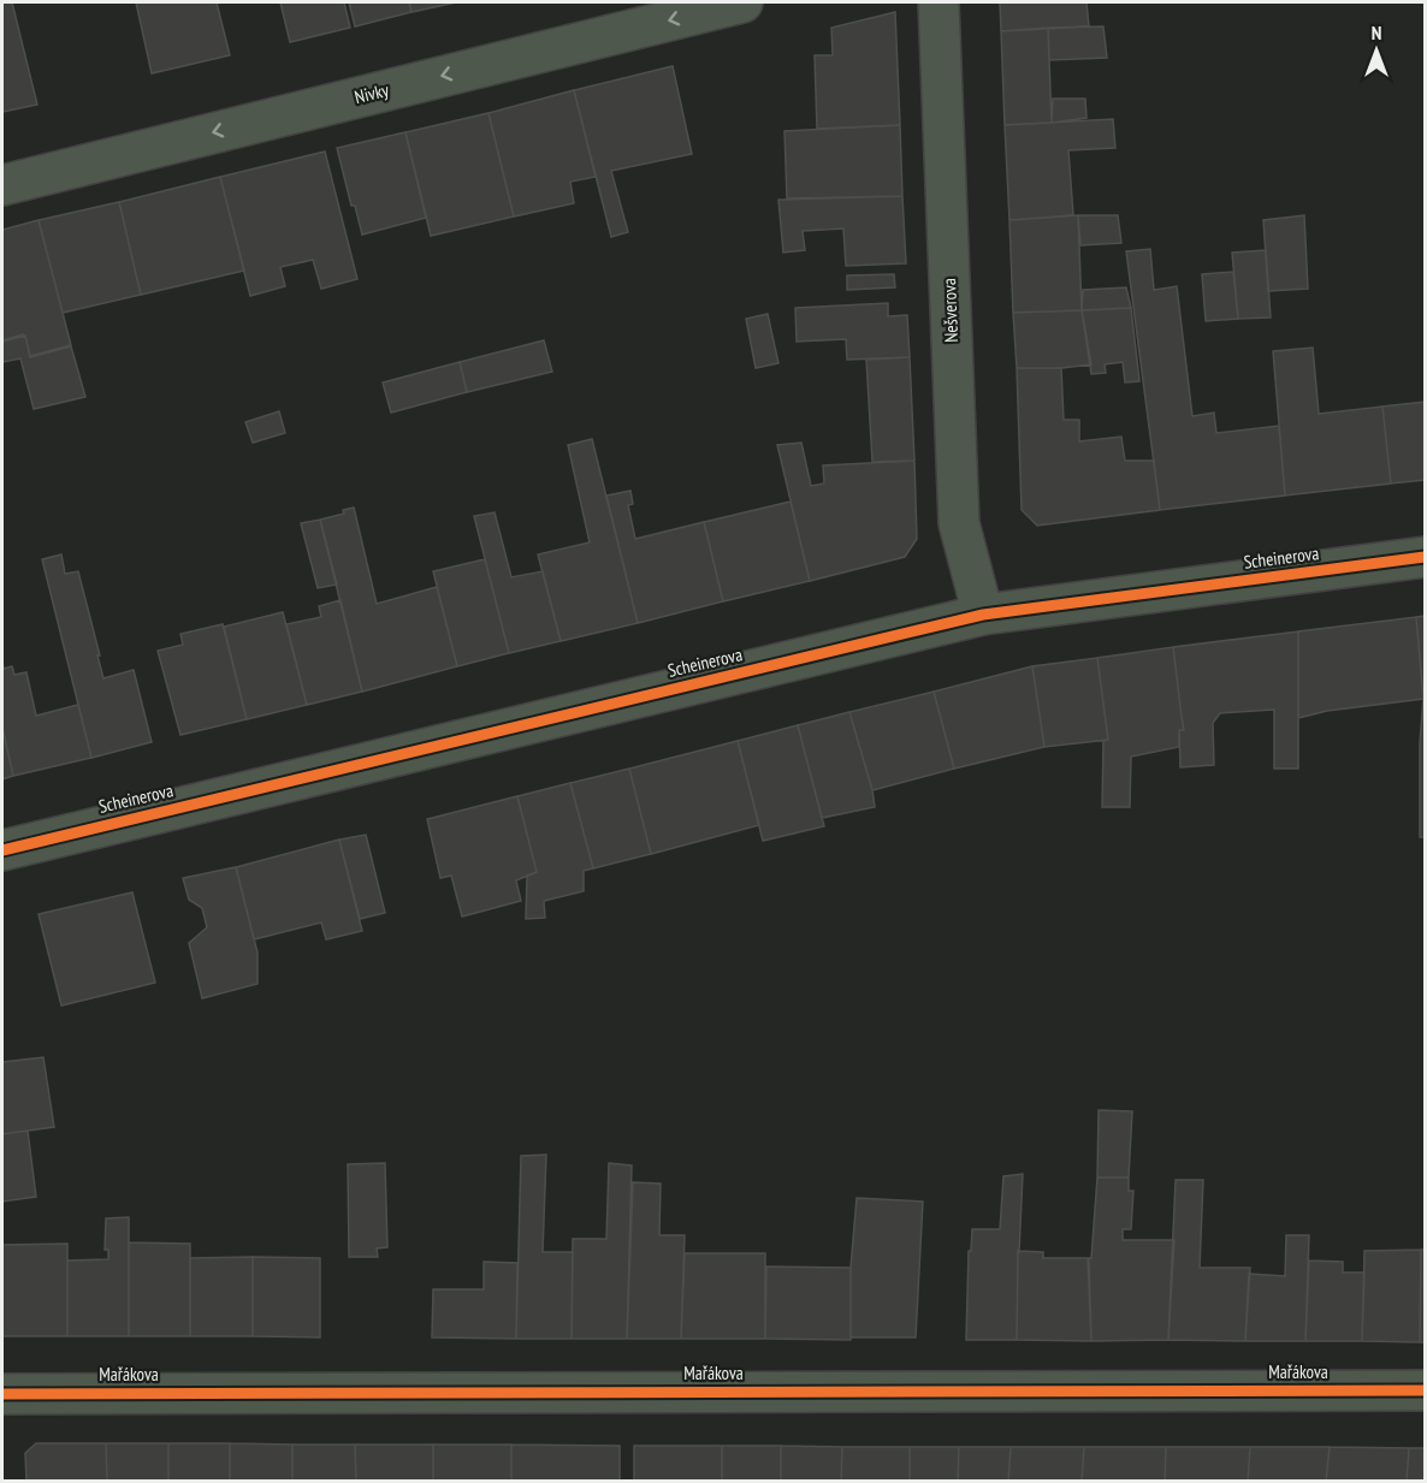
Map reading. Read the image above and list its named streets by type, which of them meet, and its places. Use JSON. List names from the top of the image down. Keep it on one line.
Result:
{"streets":{"street":["Nivky","Nešverova","Scheinerova","Mařákova"]},"crossings":[["Nešverova","Scheinerova"]],"one_way":["Nivky"],"north":"top"}
